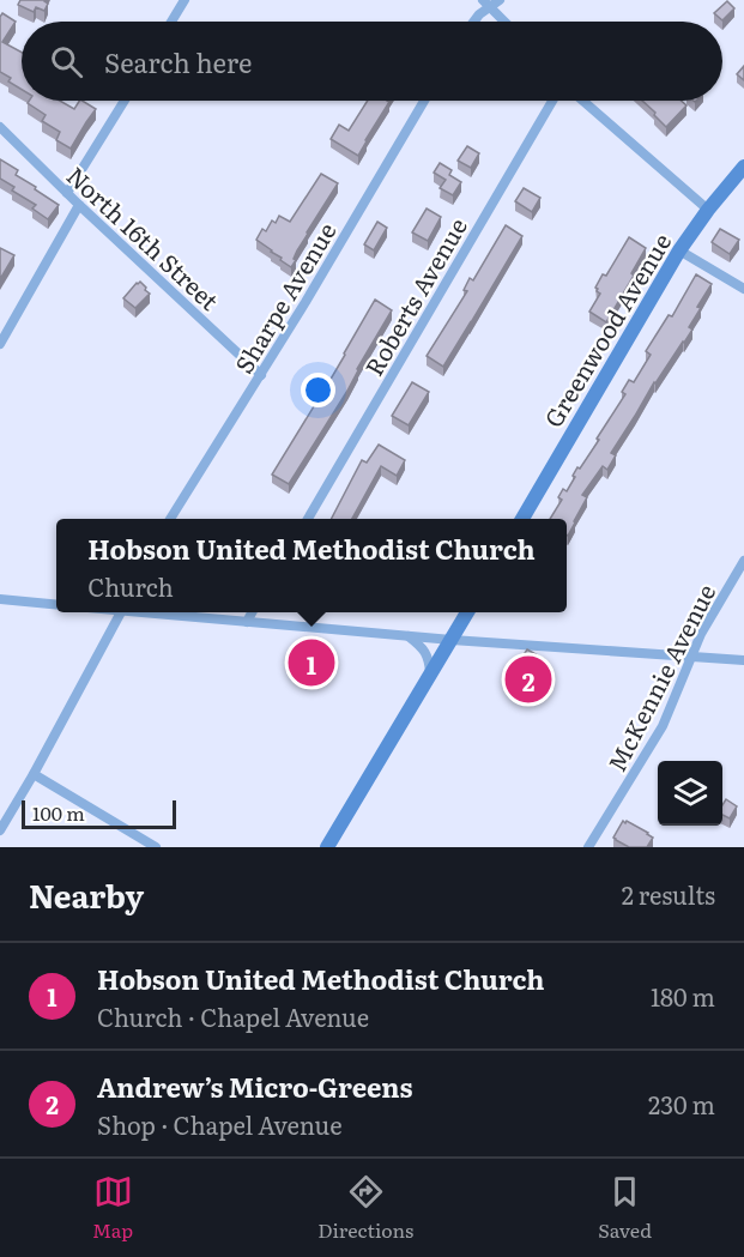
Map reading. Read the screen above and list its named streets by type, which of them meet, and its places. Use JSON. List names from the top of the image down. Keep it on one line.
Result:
{"streets":{"street":["North 16th Street","Roberts Avenue","Sharpe Avenue","Greenwood Avenue","McKennie Avenue"]},"crossings":[["North 16th Street","Sharpe Avenue"]],"scale_bar":"100 m","page":{"search":"Search here","popup":["Hobson United Methodist Church","Church"],"pins":["1","2"],"scale":"100 m","heading":["Nearby","2 results"],"list":[{"mark":"1","name":"Hobson United Methodist Church","note":"Church · Chapel Avenue","value":"180 m"},{"mark":"2","name":"Andrew’s Micro-Greens","note":"Shop · Chapel Avenue","value":"230 m"}],"nav":["Map","Directions","Saved"]}}
